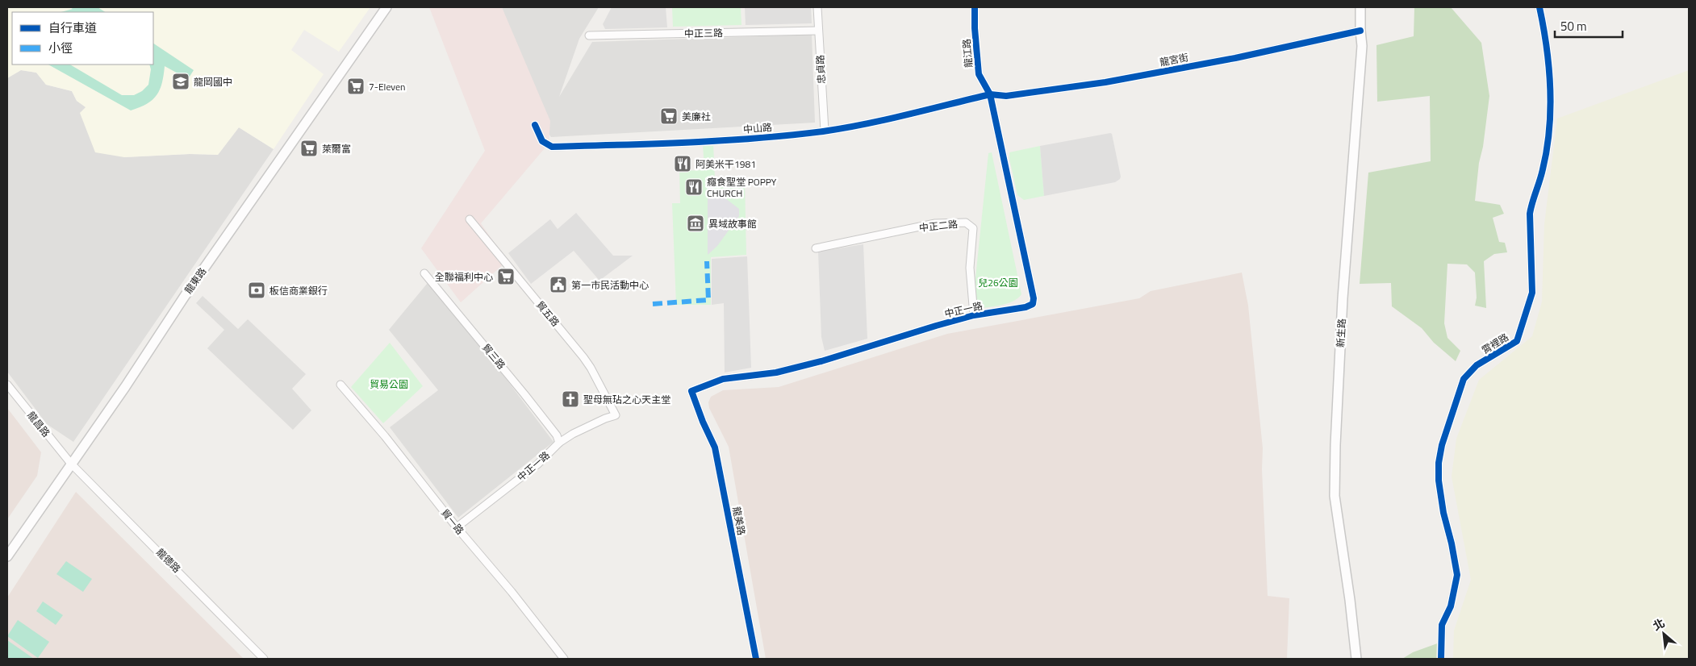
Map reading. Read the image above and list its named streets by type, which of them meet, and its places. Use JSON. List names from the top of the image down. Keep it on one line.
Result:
{"streets":{"street":["中正三路","龍江路","龍宮街","忠貞路","中山路","中正二路","龍東路","中正一路","貿五路","新生路","霄裡路","貿三路","龍昌路","龍美路","貿一路","龍德路"]},"crossings":[["中正三路","忠貞路"],["龍江路","龍宮街"],["龍江路","中山路"],["龍江路","中正一路"],["龍宮街","中山路"],["龍宮街","中正一路"],["龍宮街","新生路"],["忠貞路","中山路"],["中山路","中正一路"],["中正二路","中正一路"],["龍東路","龍昌路"],["龍東路","龍德路"],["中正一路","貿五路"],["中正一路","貿三路"],["中正一路","龍美路"],["中正一路","貿一路"],["龍昌路","龍德路"]],"parks":["兒26公園","貿易公園"],"places":{"school or university":["龍岡國中"],"supermarket":["7-Eleven","美廉社","萊爾富","全聯福利中心"],"restaurant":["阿美米干1981","癮食聖堂 POPPY CHURCH"],"museum":["異域故事館"],"public building":["第一市民活動中心"],"bank":["板信商業銀行"],"church":["聖母無玷之心天主堂"]},"legend":["自行車道","小徑"],"scale_bar":"50 m","north":"top left"}
